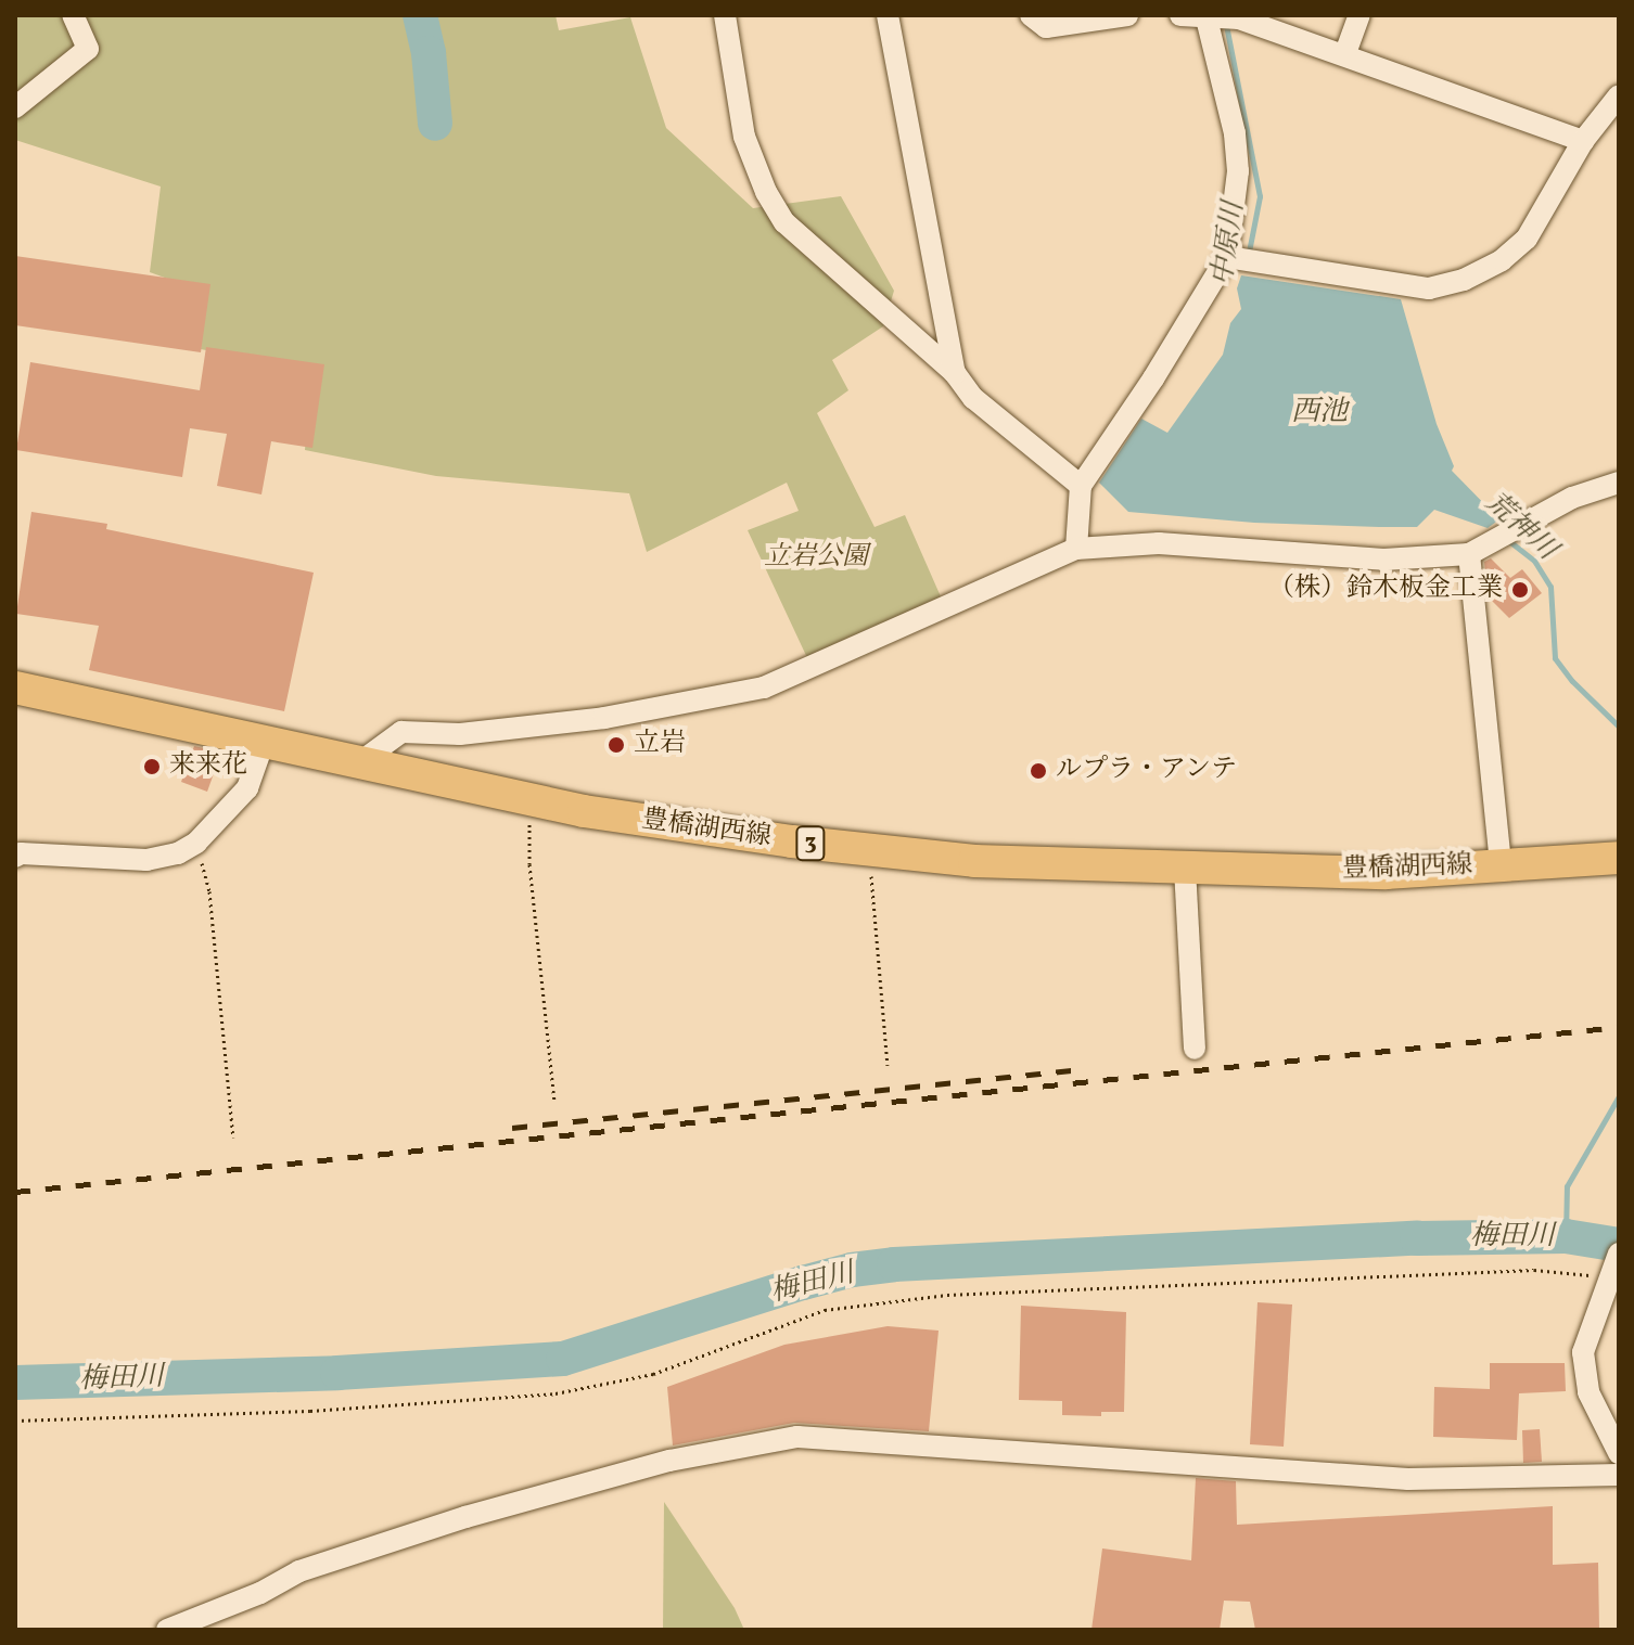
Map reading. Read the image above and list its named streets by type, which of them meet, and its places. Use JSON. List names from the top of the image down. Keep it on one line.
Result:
{"streets":{"main road":["豊橋湖西線","3"]},"water":["中原川","西池","荒神川","梅田川"],"parks":["立岩公園"],"places":["（株）鈴木板金工業","立岩","来来花","ルプラ・アンテ"]}
